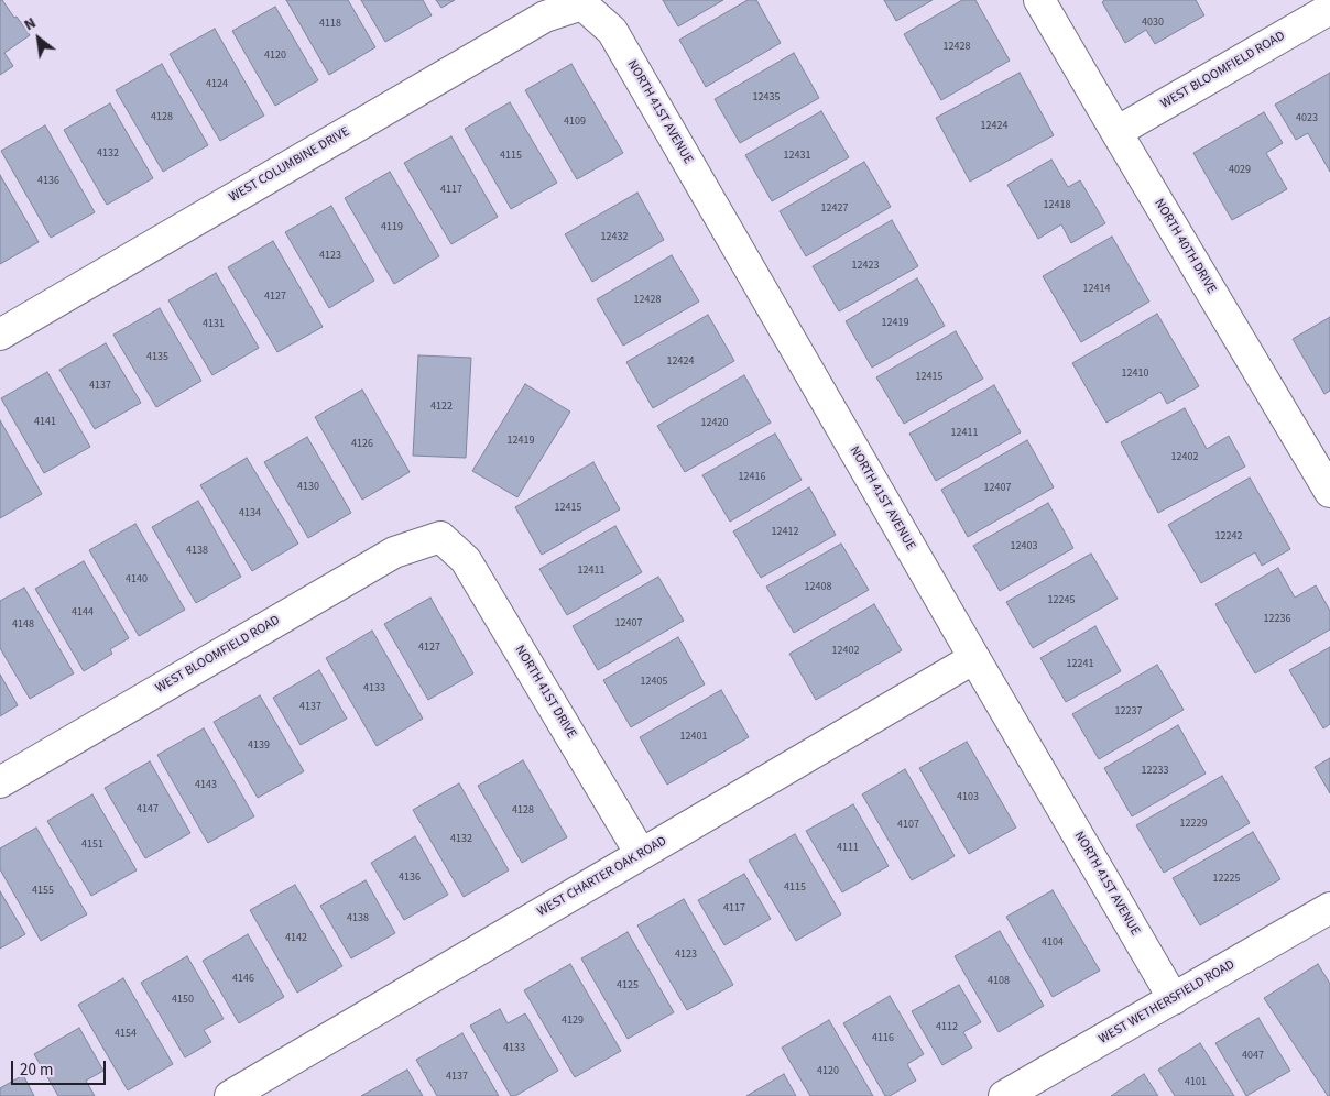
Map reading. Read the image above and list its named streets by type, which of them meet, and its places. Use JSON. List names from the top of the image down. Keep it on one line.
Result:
{"streets":{"street":["WEST BLOOMFIELD ROAD","NORTH 41ST AVENUE","WEST COLUMBINE DRIVE","NORTH 40TH DRIVE","NORTH 41ST DRIVE","WEST CHARTER OAK ROAD","WEST WETHERSFIELD ROAD"]},"crossings":[["WEST BLOOMFIELD ROAD","NORTH 40TH DRIVE"],["WEST BLOOMFIELD ROAD","NORTH 41ST DRIVE"],["NORTH 41ST AVENUE","WEST COLUMBINE DRIVE"],["NORTH 41ST AVENUE","WEST CHARTER OAK ROAD"],["NORTH 41ST AVENUE","WEST WETHERSFIELD ROAD"],["NORTH 41ST DRIVE","WEST CHARTER OAK ROAD"]],"house_numbers":["4030","4118","12428","4120","4124","12435","4128","4023","4109","12424","4132","4115","12431","4029","4136","4117","12418","12427","4119","12432","4123","12423","12414","4127","12428","12419","4131","4135","12424","12410","12415","4137","4122","4141","12420","12411","12419","4126","12402","12416","4130","12407","12415","4134","12412","12242","12403","4138","12411","4140","12408","12245","4144","12236","12407","4148","4127","12402","12241","12405","4133","4137","12237","12401","4139","12233","4143","4103","4147","4128","12229","4107","4132","4151","4111","4136","12225","4115","4155","4117","4138","4142","4104","4123","4146","4108","4125","4150","4129","4112","4154","4116","4133","4047","4120","4137","4101"],"scale_bar":"20 m","north":"top left"}
